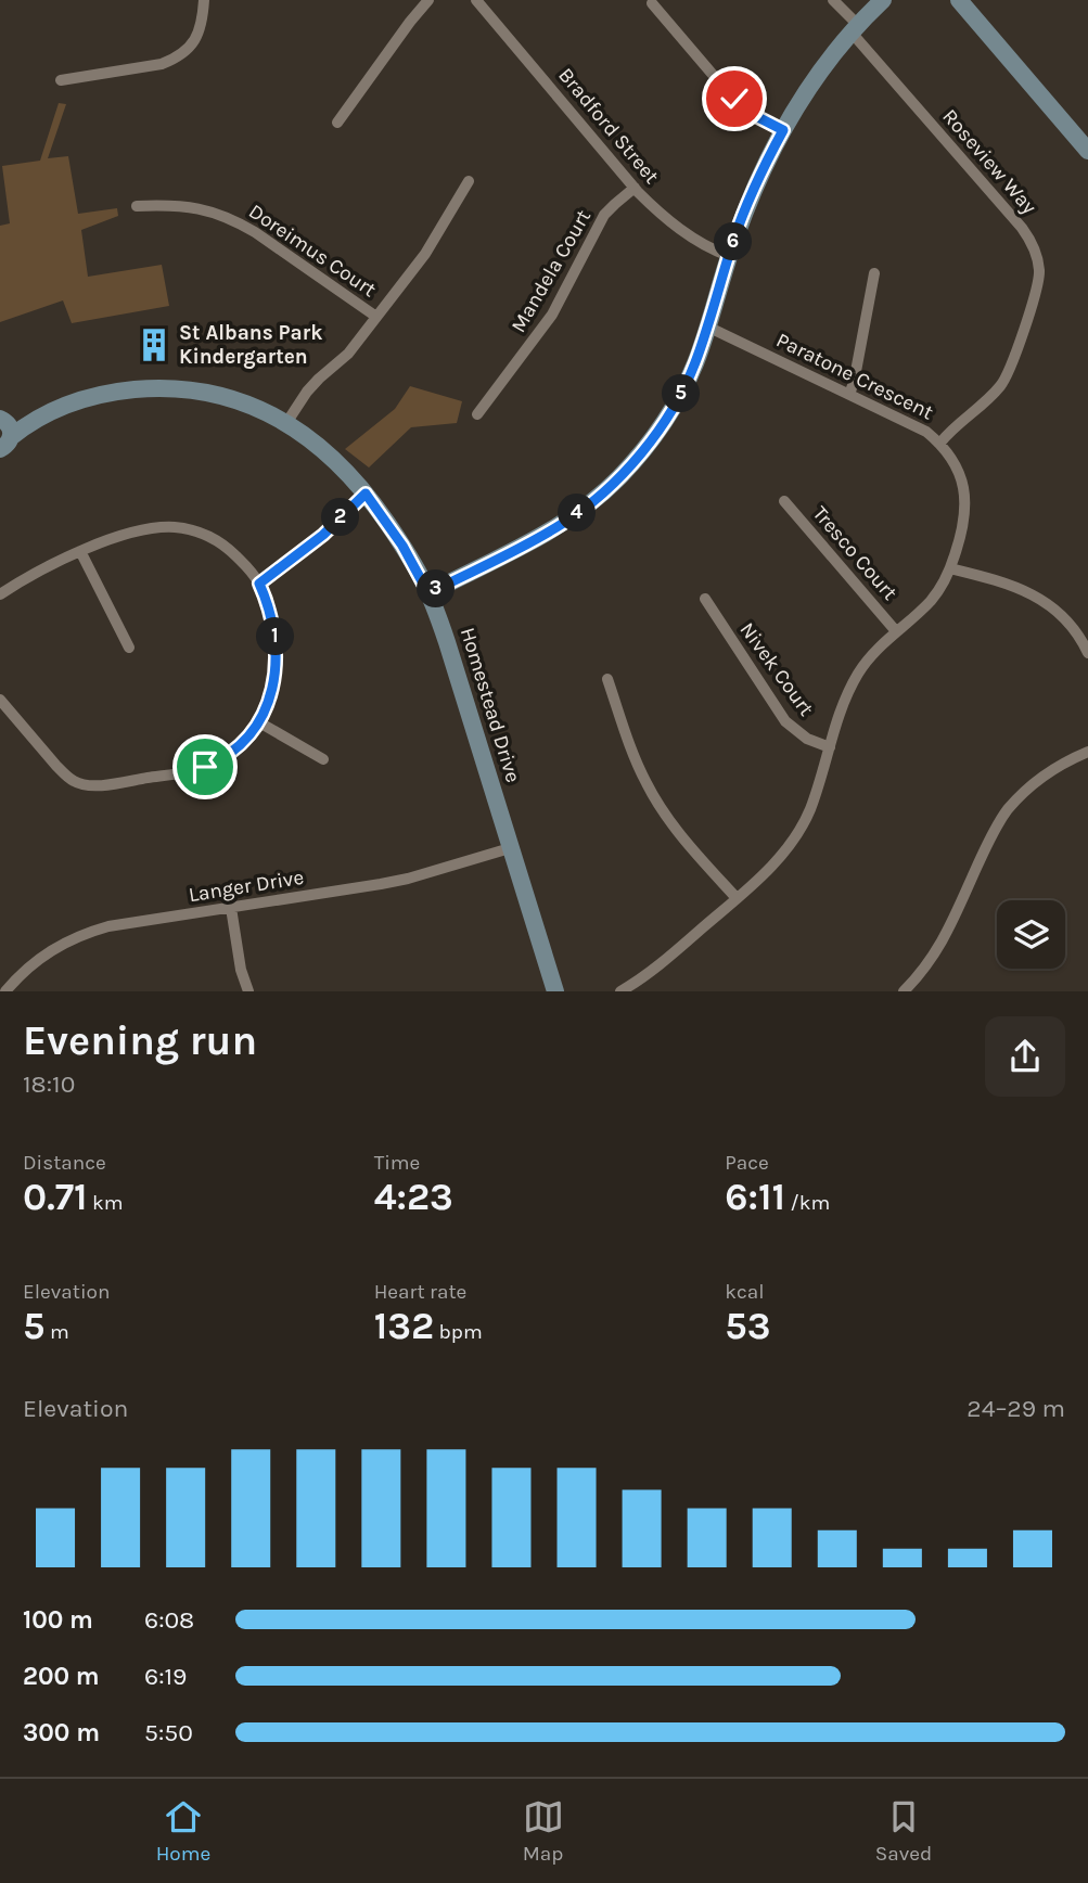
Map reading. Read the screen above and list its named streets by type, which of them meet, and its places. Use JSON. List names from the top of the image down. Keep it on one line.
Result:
{"streets":{"street":["Bradford Street","Roseview Way","Doreimus Court","Mandela Court","Paratone Crescent","Tresco Court","Nivek Court","Homestead Drive","Langer Drive"]},"crossings":[["Bradford Street","Mandela Court"],["Roseview Way","Paratone Crescent"],["Paratone Crescent","Tresco Court"],["Paratone Crescent","Nivek Court"],["Homestead Drive","Langer Drive"]],"places":{"building":["St Albans Park Kindergarten"]},"page":{"pins":["6","5","4","2","3","1"],"heading":["Evening run","18:10"],"stats":[["Distance","0.71 km"],["Time","4:23"],["Pace","6:11 /km"],["Elevation","5 m"],["Heart rate","132 bpm"],["kcal","53"]],"chart":["Elevation","24–29 m"],"list":[{"name":"100 m","note":"6:08"},{"name":"200 m","note":"6:19"},{"name":"300 m","note":"5:50"}],"tabs":["Home","Map","Saved"]}}
